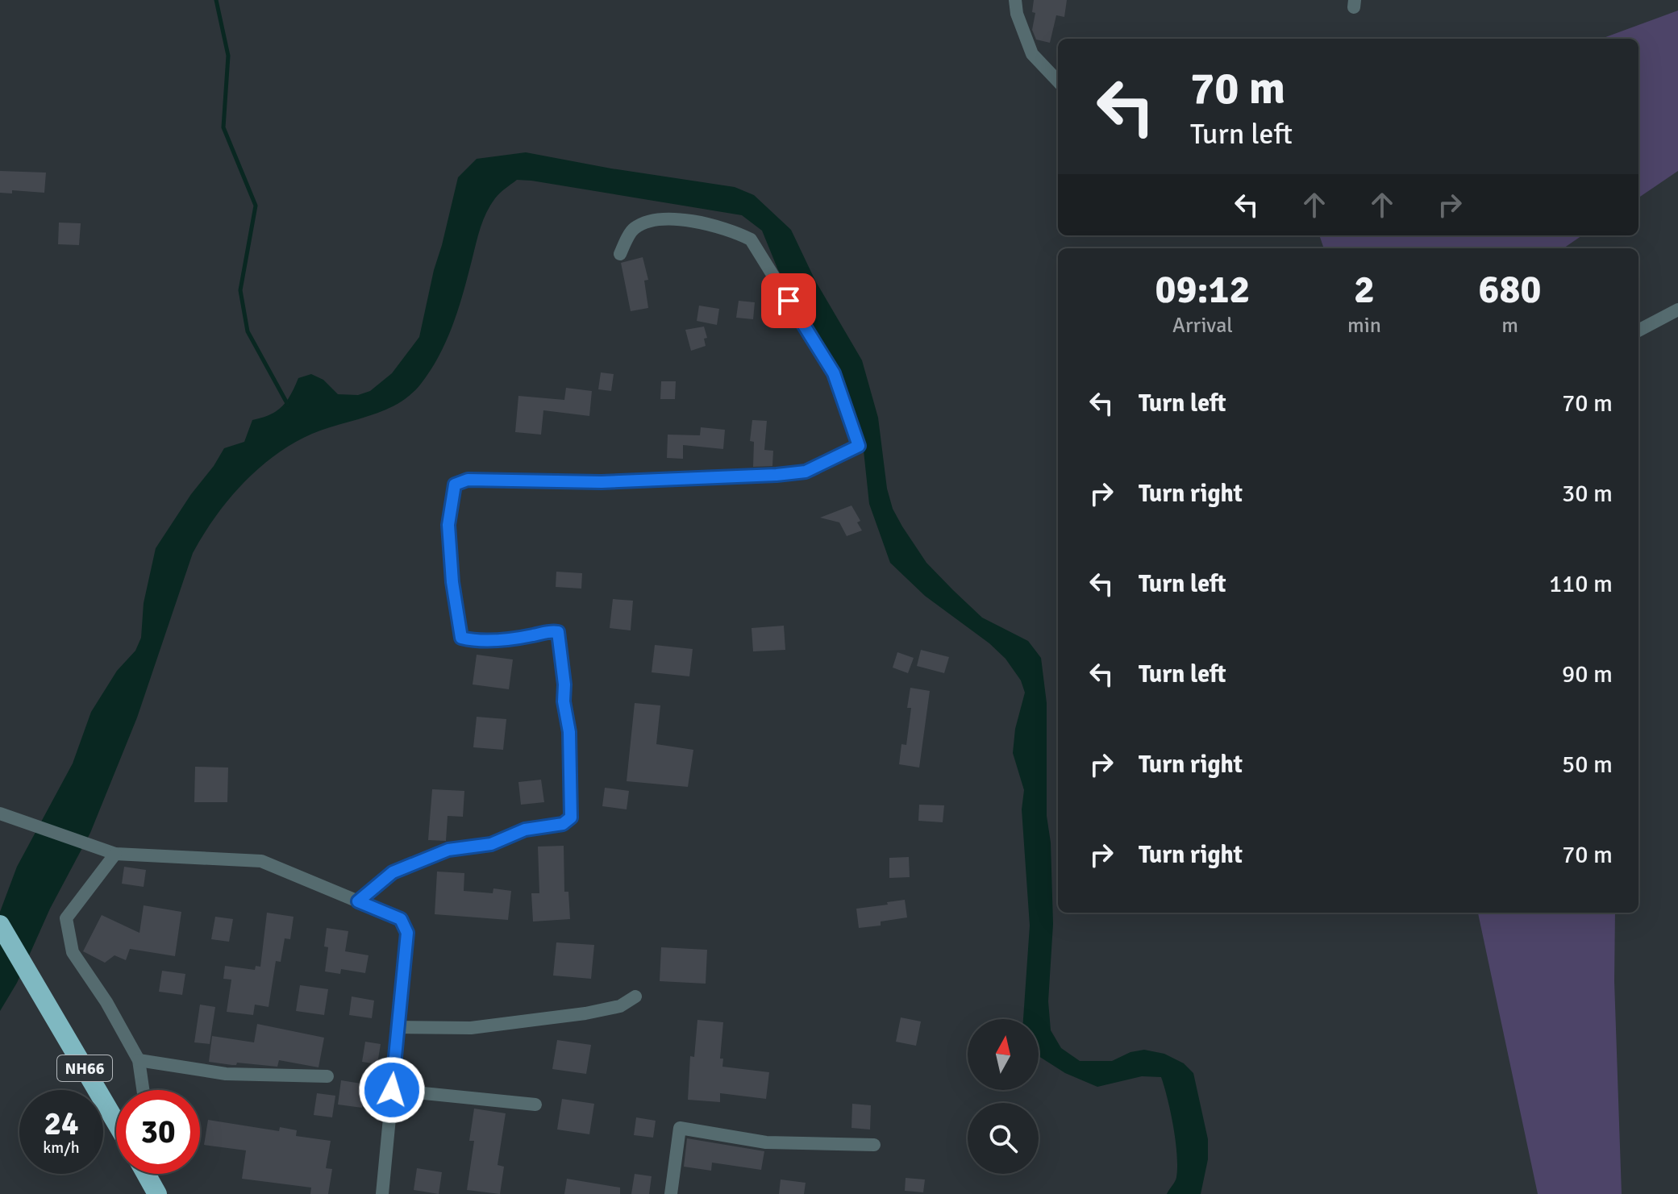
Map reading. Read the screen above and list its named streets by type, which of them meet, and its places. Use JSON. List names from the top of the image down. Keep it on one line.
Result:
{"streets":{"highway":["NH66"]},"north":"top","page":{"turn":["70 m","Turn left"],"eta":["09:12","Arrival","2","min","680","m"],"list":[{"name":"Turn left","value":"70 m"},{"name":"Turn right","value":"30 m"},{"name":"Turn left","value":"110 m"},{"name":"Turn left","value":"90 m"},{"name":"Turn right","value":"50 m"},{"name":"Turn right","value":"70 m"}],"speed":"24 km/h","limit":"30"}}
